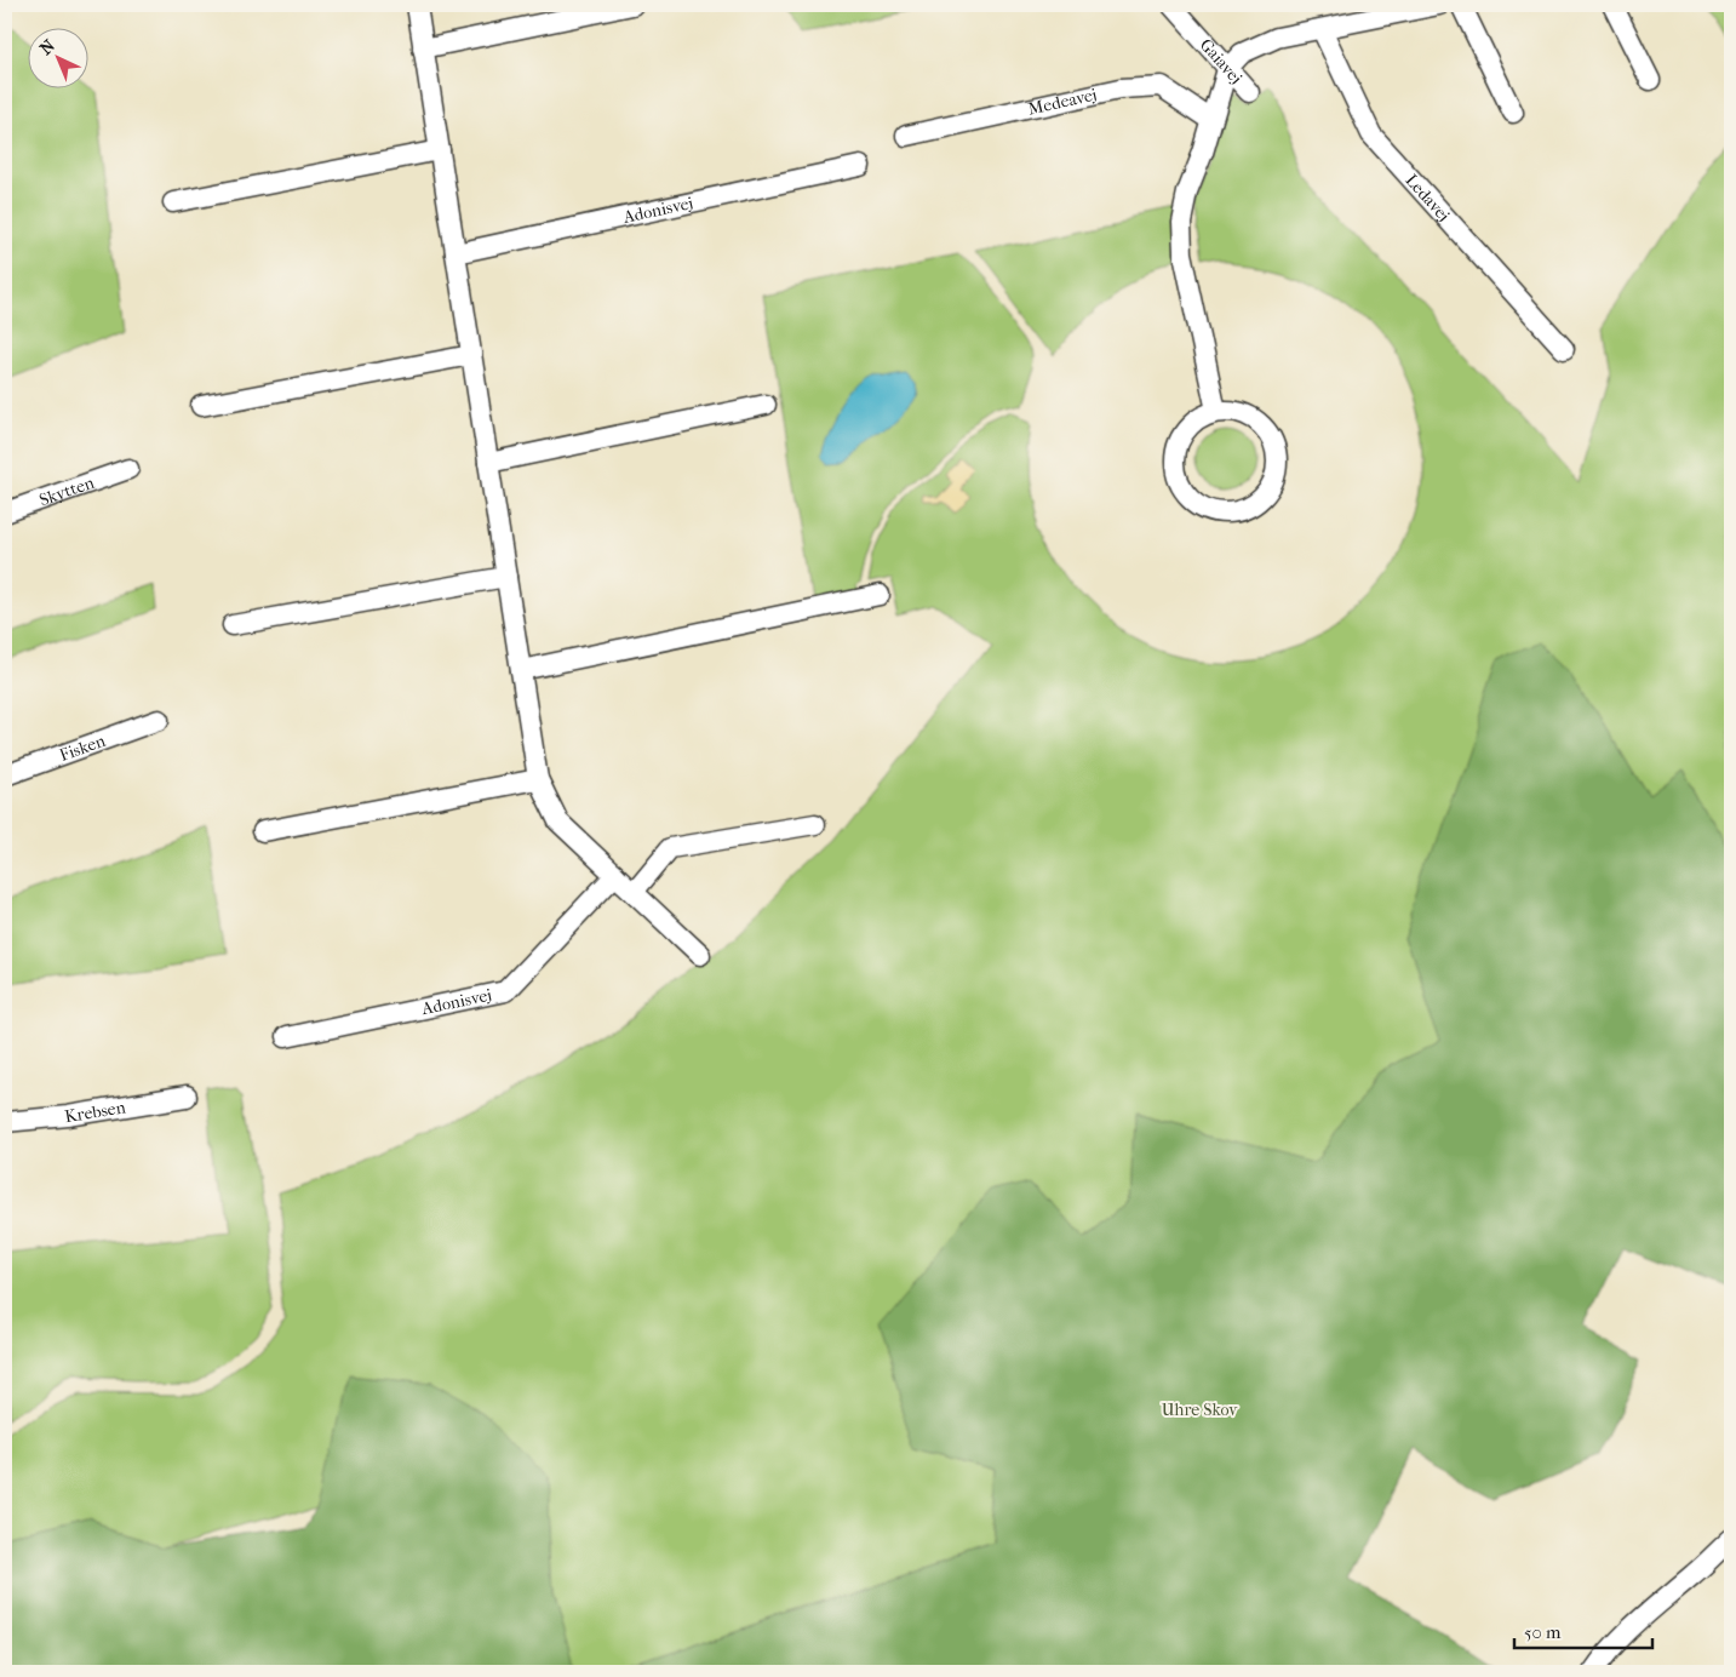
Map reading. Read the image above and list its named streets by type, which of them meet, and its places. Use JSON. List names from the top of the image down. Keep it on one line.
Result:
{"streets":{"street":["Gaiavej","Medeavej","Ledavej","Adonisvej","Skytten","Fisken","Krebsen"]},"parks":["Uhre Skov"],"scale_bar":"50 m","north":"top left"}
